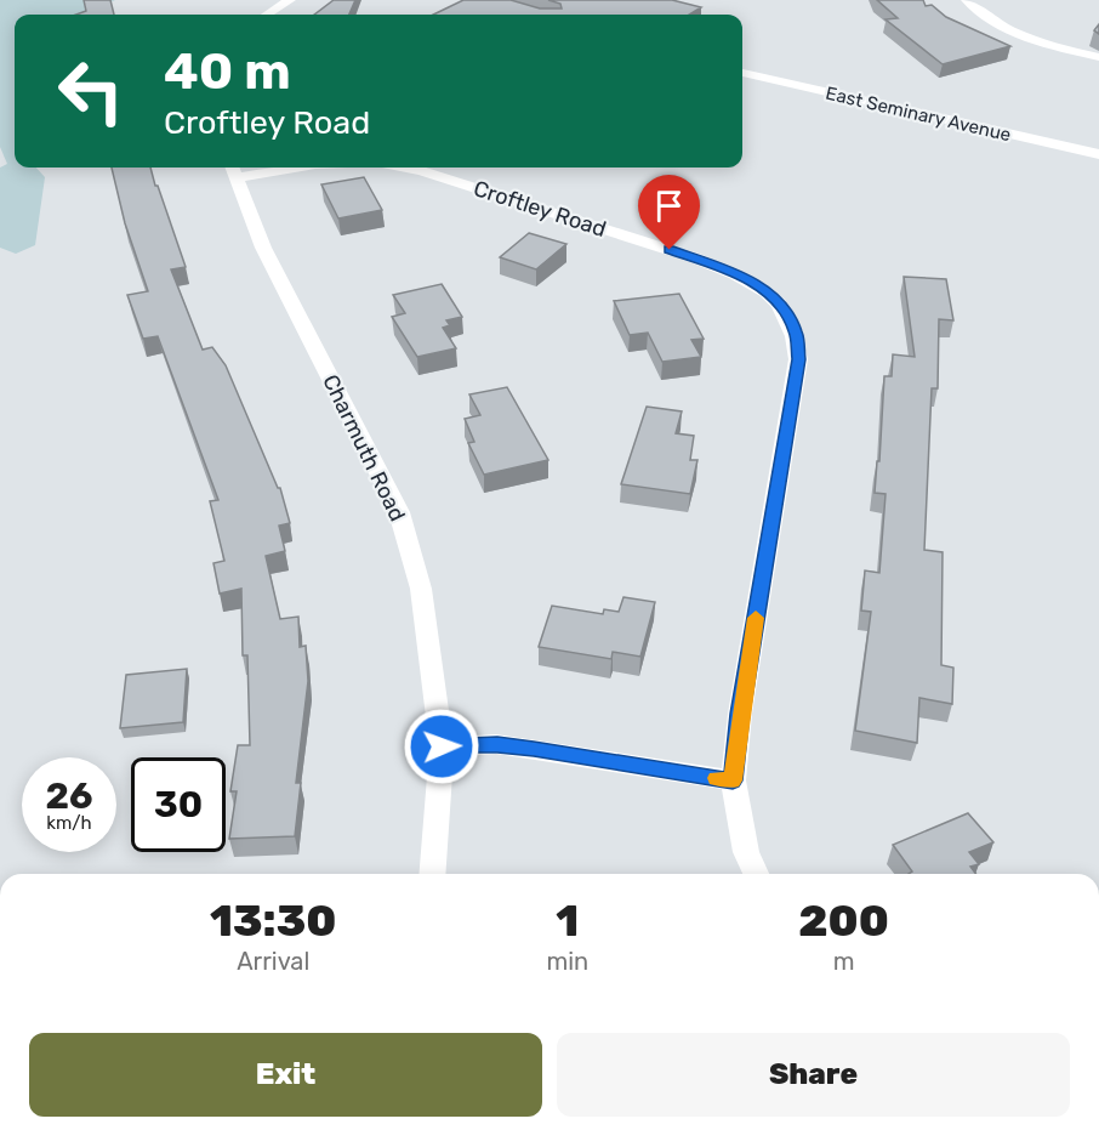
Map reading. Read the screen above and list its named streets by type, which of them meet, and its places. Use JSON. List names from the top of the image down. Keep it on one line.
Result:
{"streets":{"street":["East Seminary Avenue","Croftley Road","Charmuth Road"]},"crossings":[["Croftley Road","Charmuth Road"]],"page":{"turn":["40 m","Croftley Road"],"speed":"26 km/h","limit":"30","eta":["13:30","Arrival","1","min","200","m"],"buttons":["Exit","Share"]}}
